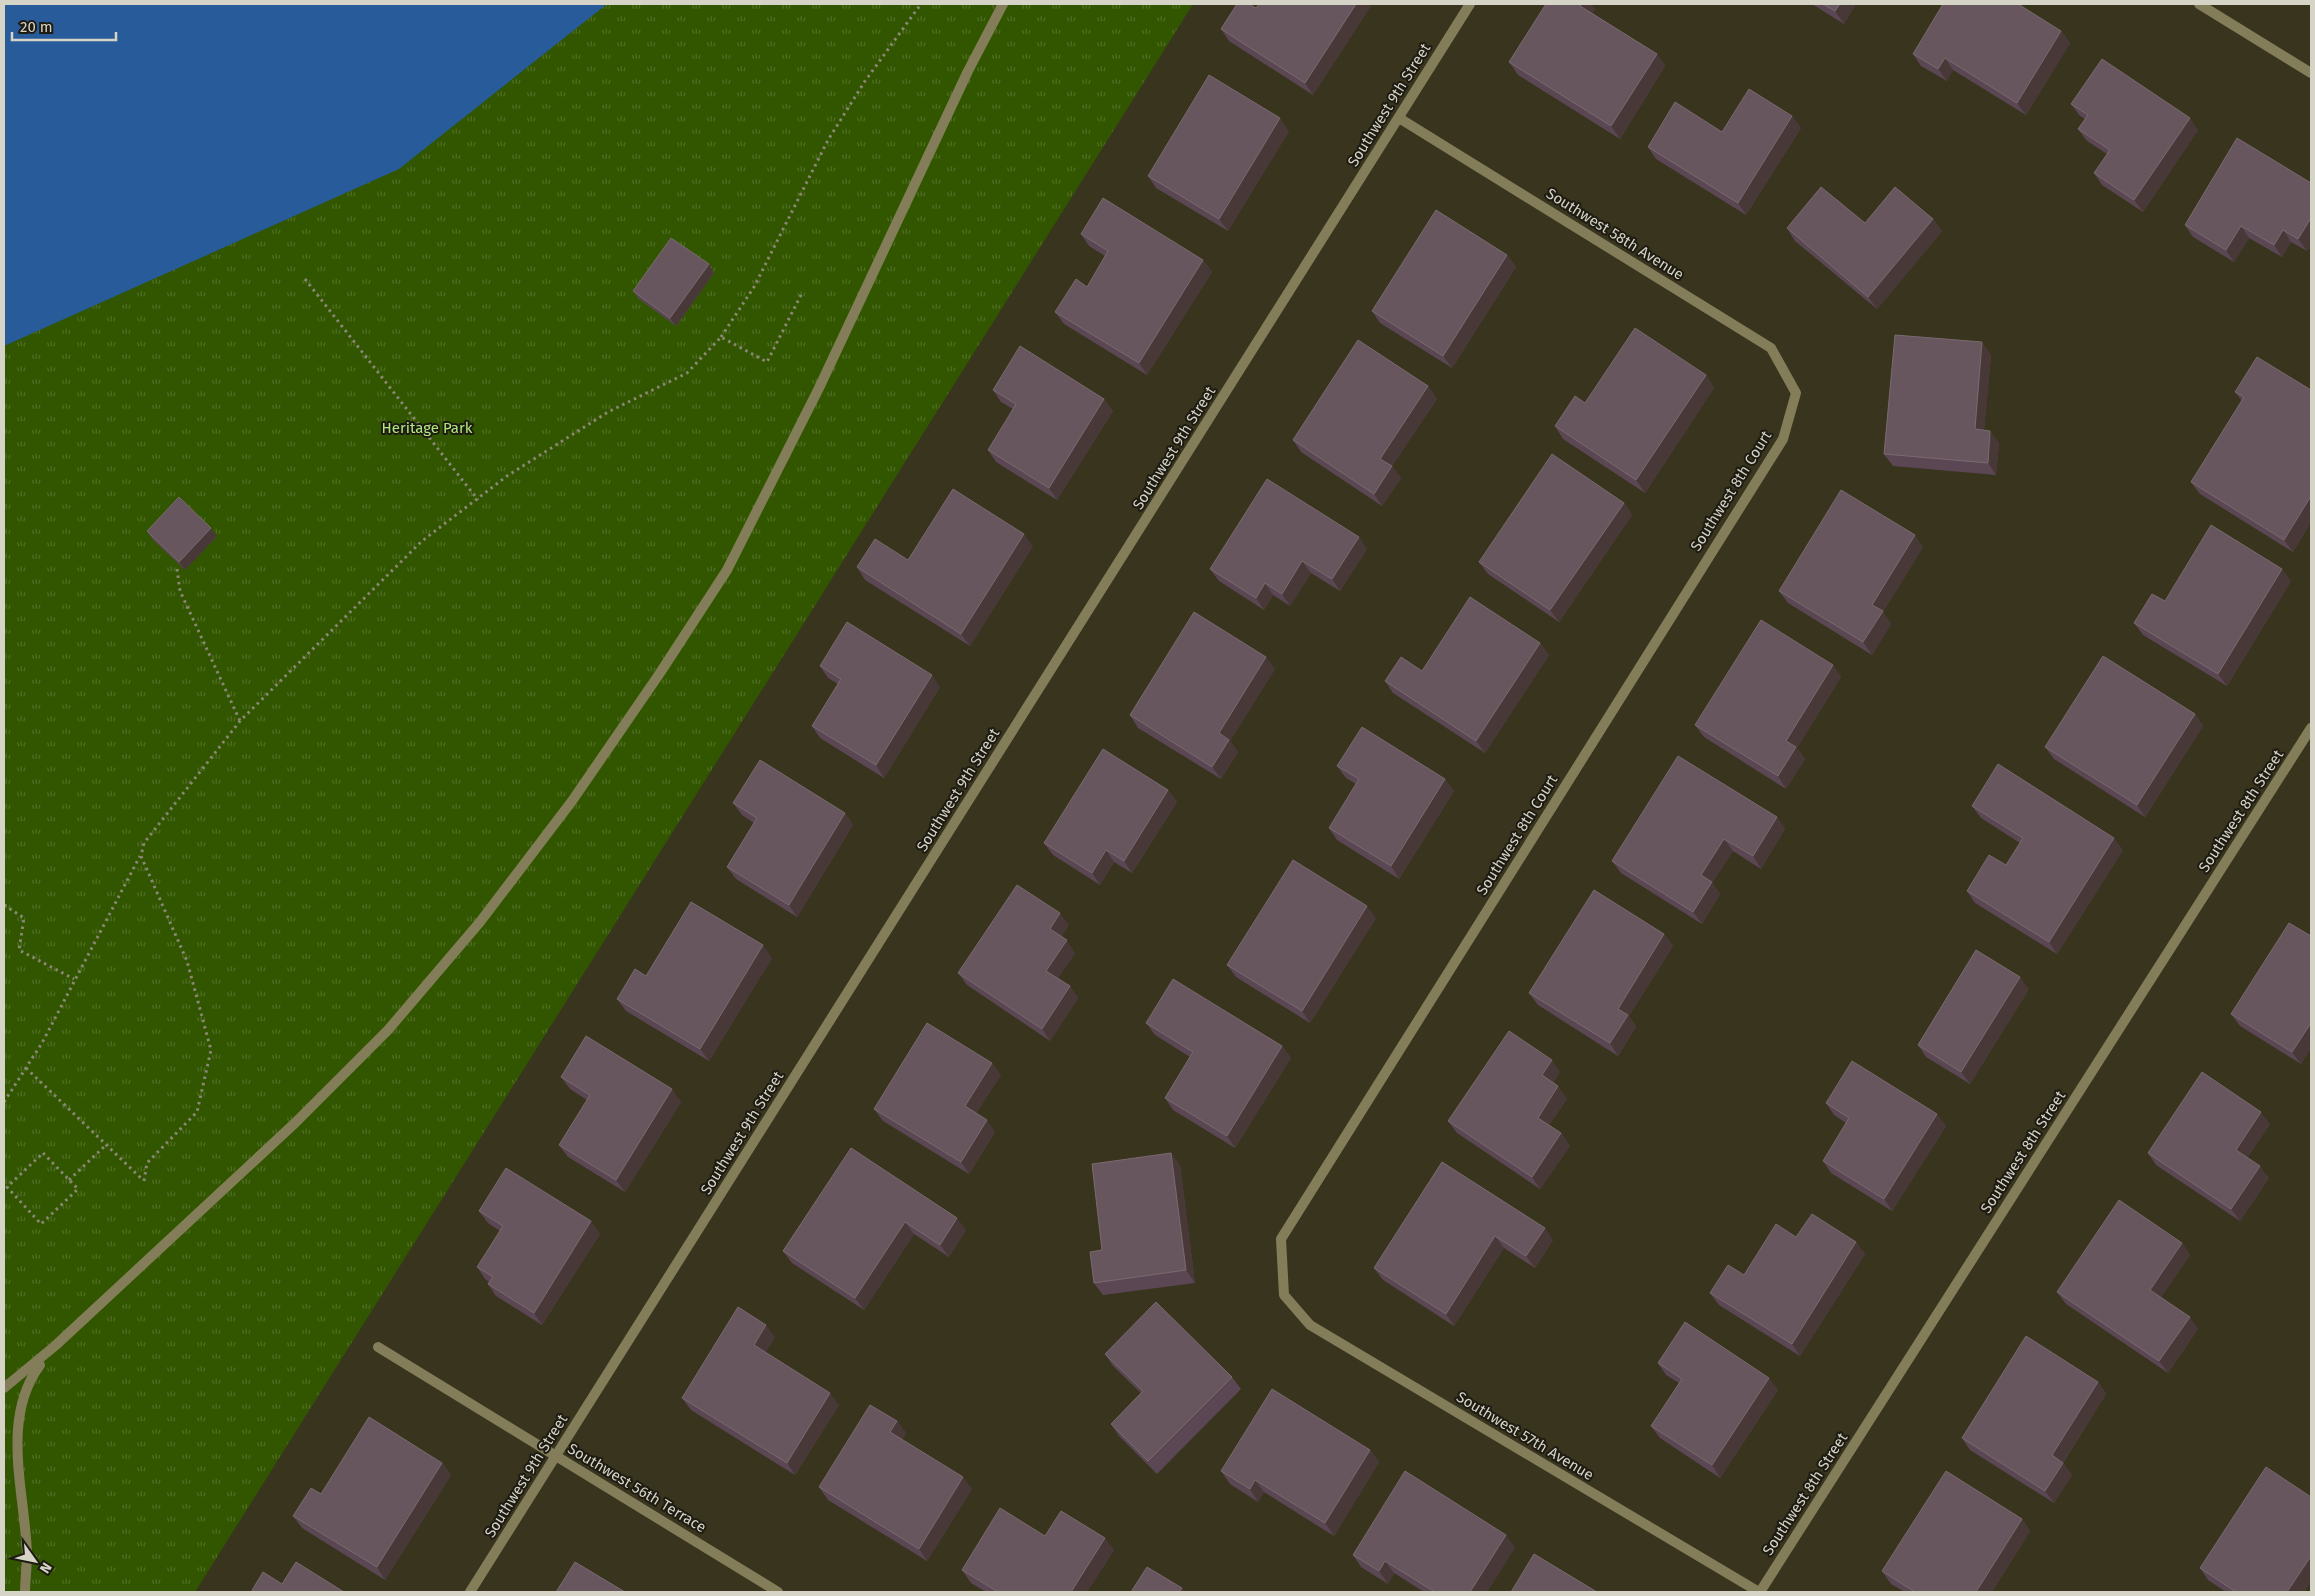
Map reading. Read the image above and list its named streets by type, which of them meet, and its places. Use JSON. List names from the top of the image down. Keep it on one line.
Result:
{"streets":{"street":["Southwest 9th Street","Southwest 58th Avenue","Southwest 8th Court","Southwest 8th Street","Southwest 57th Avenue","Southwest 56th Terrace"]},"crossings":[["Southwest 9th Street","Southwest 58th Avenue"],["Southwest 9th Street","Southwest 56th Terrace"],["Southwest 58th Avenue","Southwest 8th Court"],["Southwest 8th Court","Southwest 57th Avenue"],["Southwest 8th Street","Southwest 57th Avenue"]],"parks":["Heritage Park"],"scale_bar":"20 m","north":"bottom right"}
